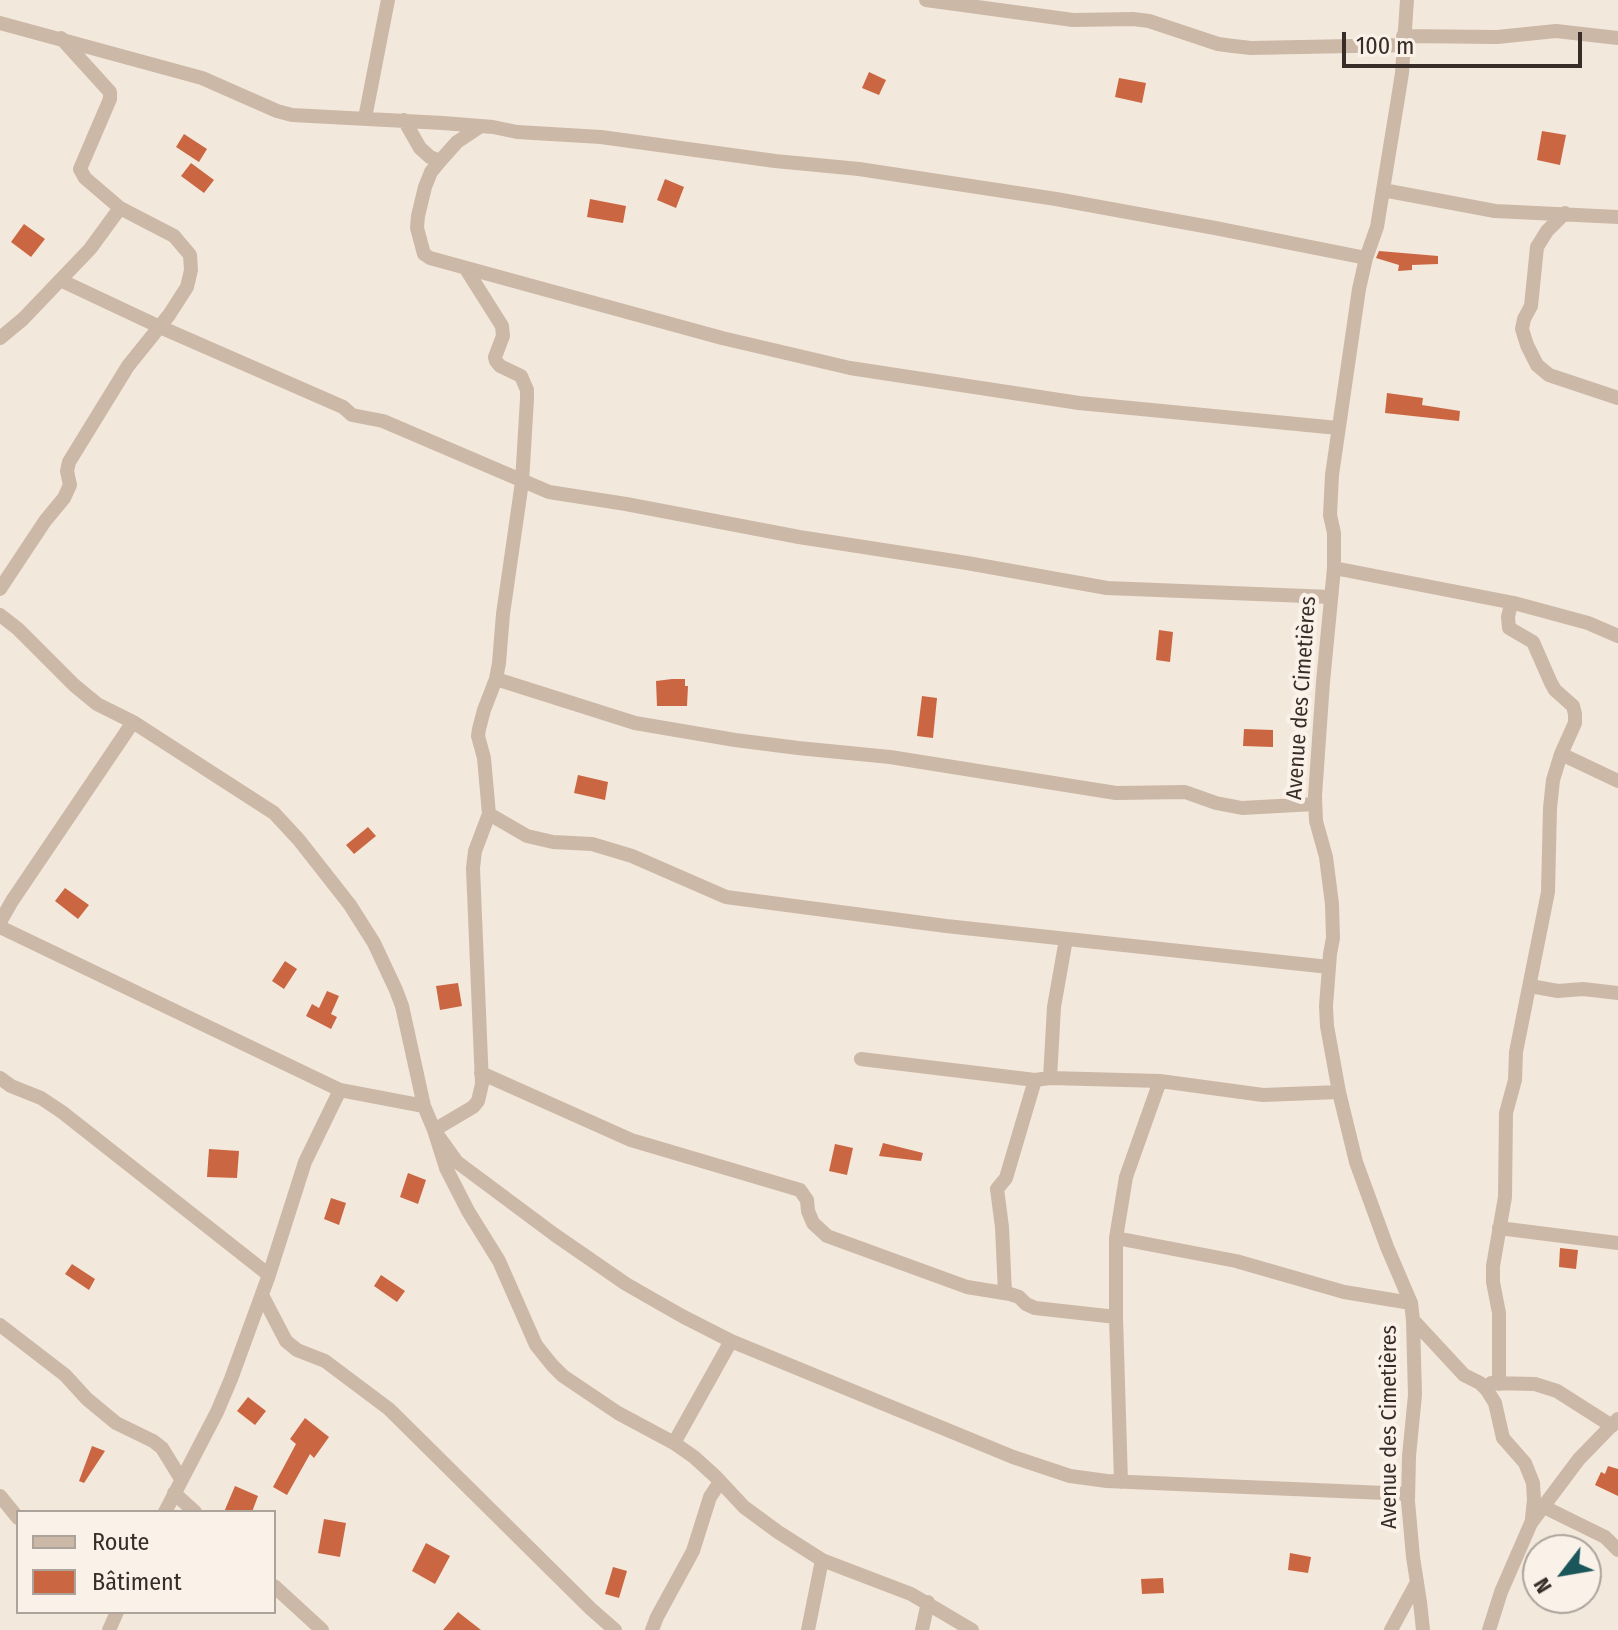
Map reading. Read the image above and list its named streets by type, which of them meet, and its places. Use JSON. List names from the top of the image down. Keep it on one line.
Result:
{"streets":{"street":["Avenue des Cimetières"]},"legend":["Route","Bâtiment"],"scale_bar":"100 m","north":"bottom left"}
